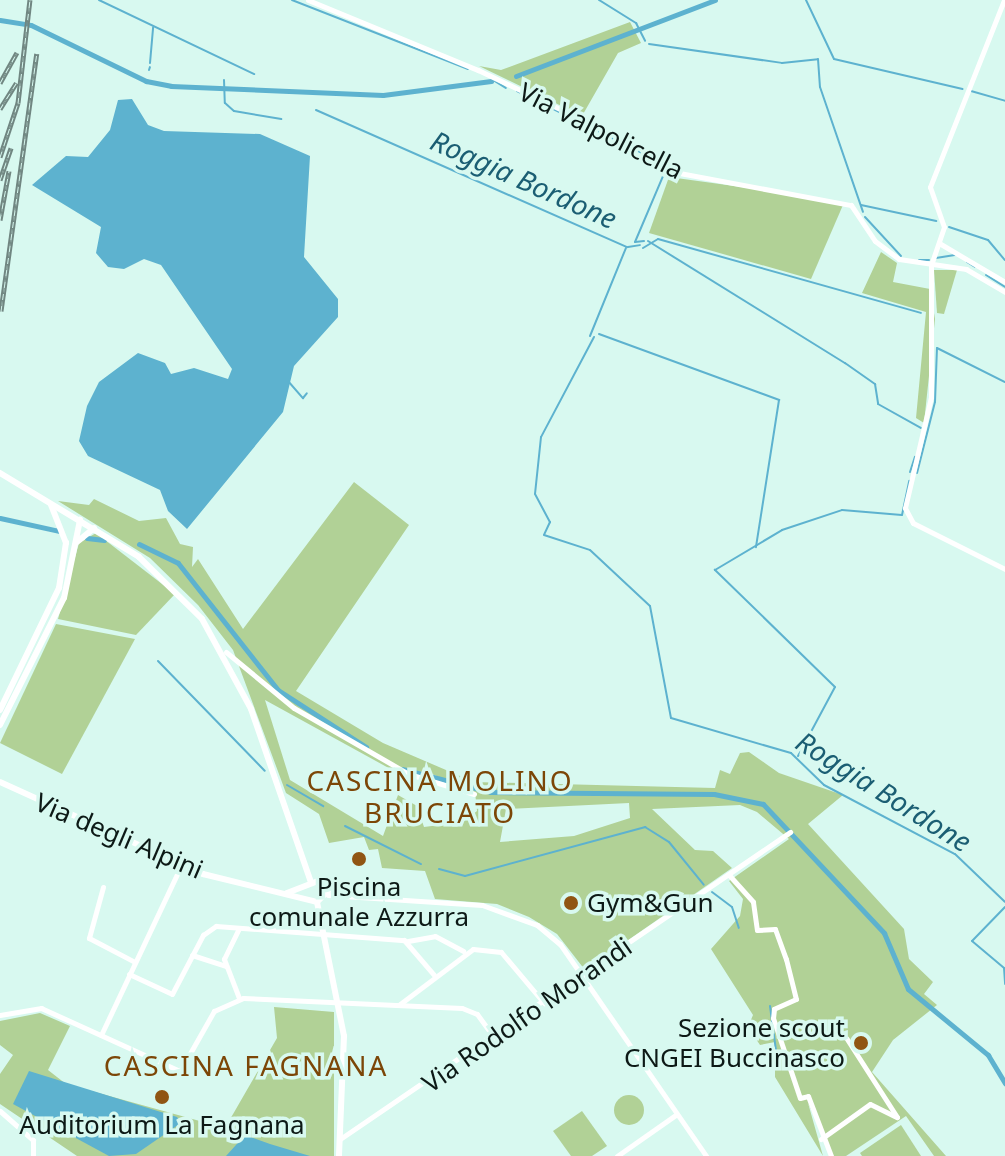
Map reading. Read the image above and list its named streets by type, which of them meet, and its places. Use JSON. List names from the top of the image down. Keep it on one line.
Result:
{"streets":{"main road":["Via degli Alpini"],"street":["Via Valpolicella","Via Rodolfo Morandi"]},"districts":["CASCINA MOLINO BRUCIATO","CASCINA FAGNANA"],"water":["Roggia Bordone"],"places":["Piscina comunale Azzurra","Gym&Gun","Sezione scout CNGEI Buccinasco","Auditorium La Fagnana"]}
